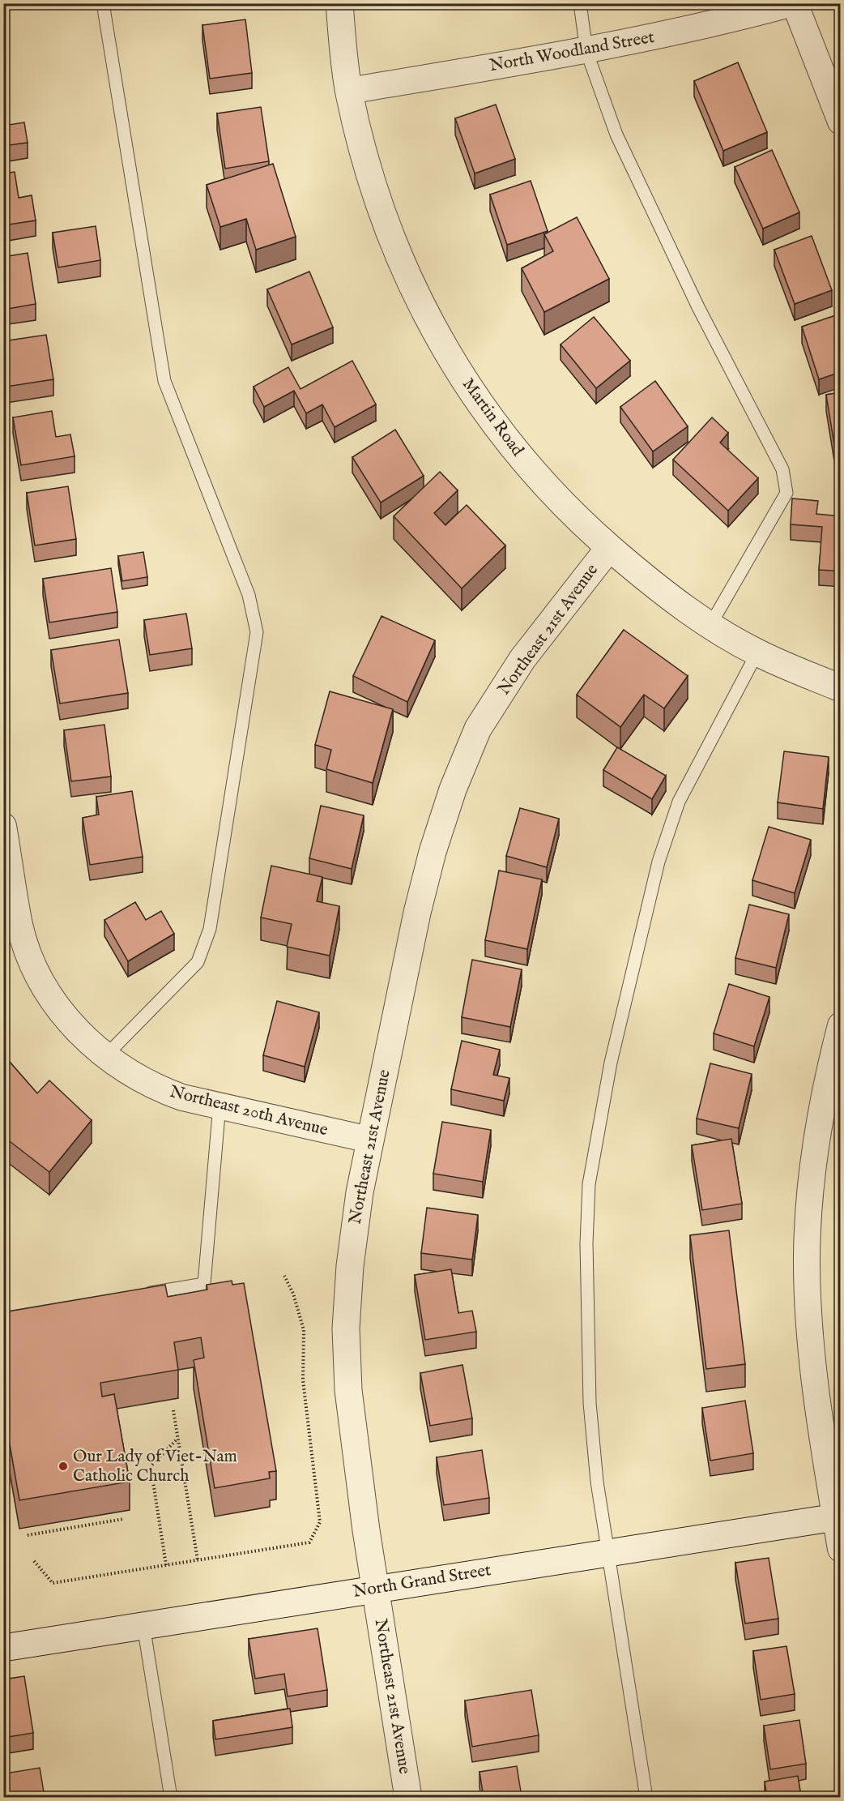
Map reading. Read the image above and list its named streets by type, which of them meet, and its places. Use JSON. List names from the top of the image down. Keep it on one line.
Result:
{"streets":{"street":["North Woodland Street","Martin Road","Northeast 21st Avenue","Northeast 20th Avenue","North Grand Street"]},"crossings":[["North Woodland Street","Martin Road"],["Martin Road","Northeast 21st Avenue"],["Northeast 21st Avenue","Northeast 20th Avenue"],["Northeast 21st Avenue","North Grand Street"]],"places":["Our Lady of Viet-Nam Catholic Church"]}
